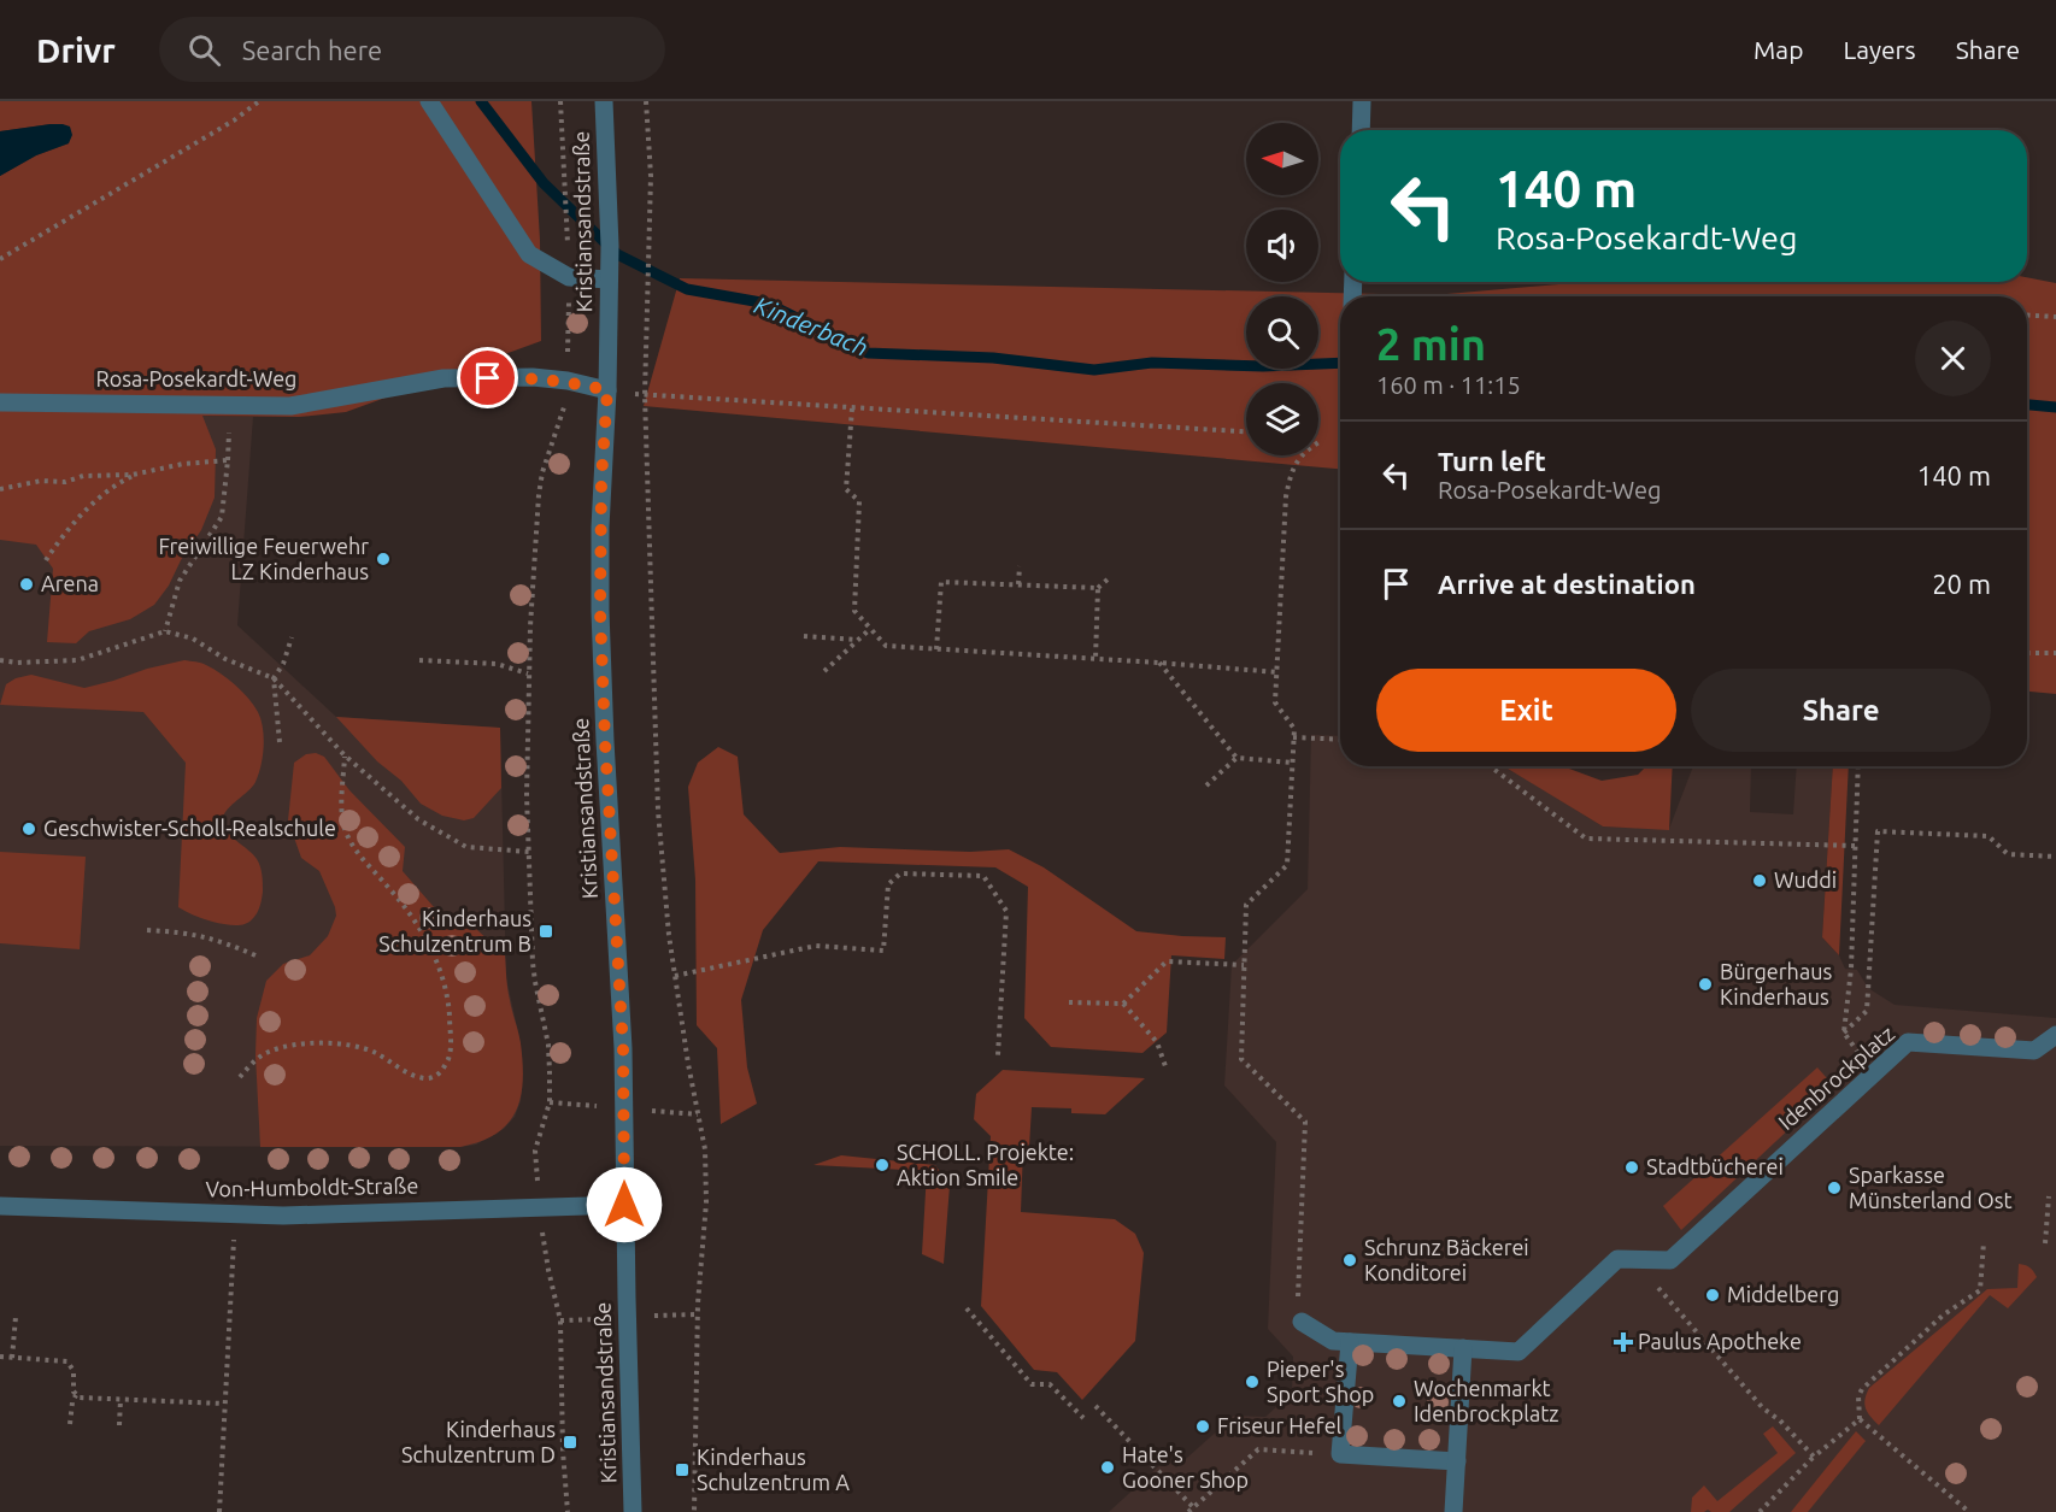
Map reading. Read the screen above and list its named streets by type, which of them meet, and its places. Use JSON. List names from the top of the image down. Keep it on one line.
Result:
{"streets":{"street":["Kristiansandstraße","Rosa-Posekardt-Weg","Idenbrockplatz","Von-Humboldt-Straße"]},"crossings":[["Kristiansandstraße","Rosa-Posekardt-Weg"],["Kristiansandstraße","Von-Humboldt-Straße"]],"water":["Kinderbach"],"places":{"other":["Freiwillige Feuerwehr LZ Kinderhaus","Arena","Geschwister-Scholl-Realschule","Wuddi","Bürgerhaus Kinderhaus","SCHOLL. Projekte: Aktion Smile","Stadtbücherei","Sparkasse Münsterland Ost","Schrunz Bäckerei Konditorei","Middelberg","Pieper's Sport Shop","Wochenmarkt Idenbrockplatz","Friseur Hefel","Hate's Gooner Shop"],"transit":["Kinderhaus Schulzentrum B","Kinderhaus Schulzentrum D","Kinderhaus Schulzentrum A"],"health":["Paulus Apotheke"]},"north":"left","page":{"header":"Drivr","search":"Search here","nav":["Map","Layers","Share"],"turn":["140 m","Rosa-Posekardt-Weg"],"heading":["2 min","160 m · 11:15"],"list":[{"name":"Turn left","note":"Rosa-Posekardt-Weg","value":"140 m"},{"name":"Arrive at destination","value":"20 m"}],"buttons":["Exit","Share"]}}
